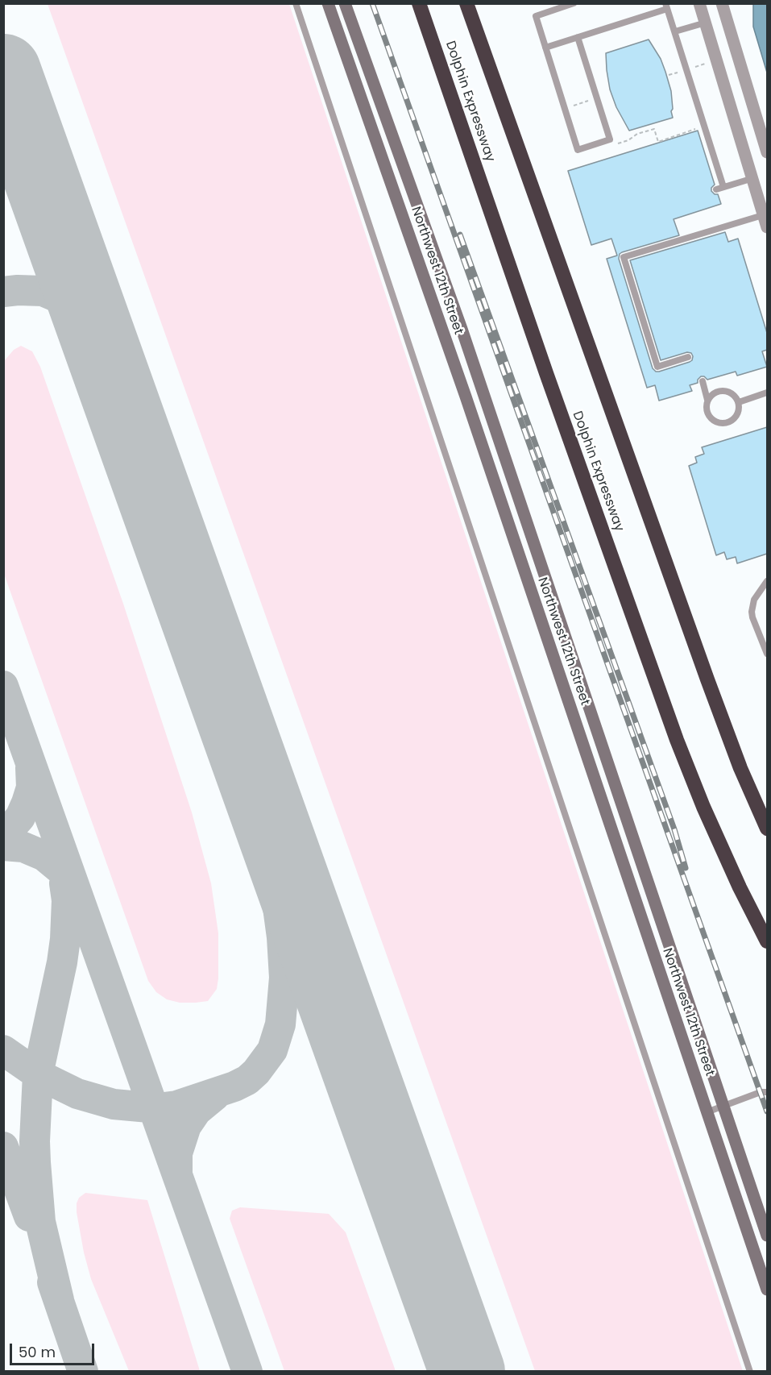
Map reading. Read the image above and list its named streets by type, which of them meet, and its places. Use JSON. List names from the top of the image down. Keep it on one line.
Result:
{"streets":{"highway":["Dolphin Expressway"],"main road":["Northwest 12th Street"]},"scale_bar":"50 m"}
